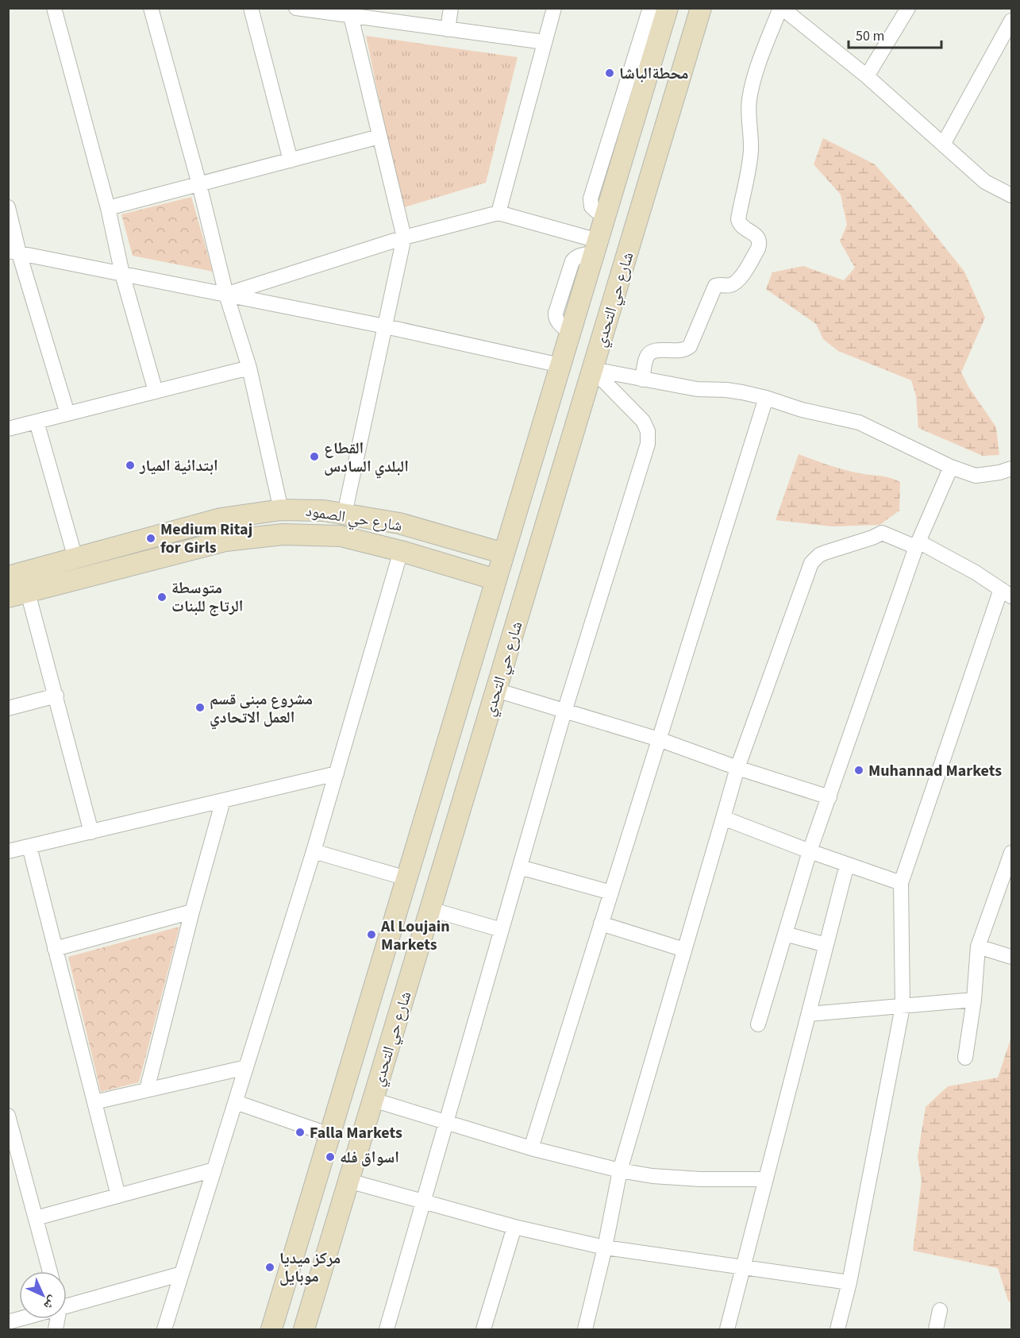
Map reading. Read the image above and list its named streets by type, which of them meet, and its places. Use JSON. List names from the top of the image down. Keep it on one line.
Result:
{"streets":{"main road":["شارع حي التحدي","شارع حي الصمود"]},"crossings":[["شارع حي التحدي","شارع حي الصمود"]],"places":["محطةالباشا","القطاع البلدي السادس","ابتدائية الميار","Medium Ritaj for Girls","متوسطة الرتاج للبنات","مشروع مبنى قسم العمل الاتحادي","Muhannad Markets","Al Loujain Markets","Falla Markets","اسواق فله","مركز ميديا موبايل"],"scale_bar":"50 m","north":"bottom right"}
